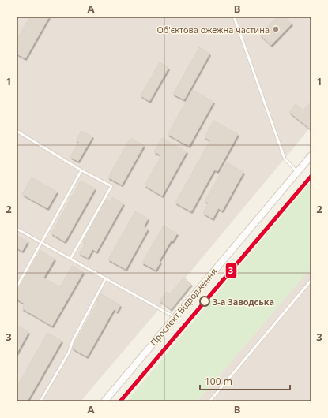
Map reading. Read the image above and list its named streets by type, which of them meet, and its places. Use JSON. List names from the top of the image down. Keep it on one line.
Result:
{"streets":{"street":["Проспект Відродження"]},"places":["Об'єктова ожежна частина","3-а Заводська"],"lines":["transit line 3"],"scale_bar":"100 m","grid":{"columns":["A","B"],"rows":["1","2","3"]}}
